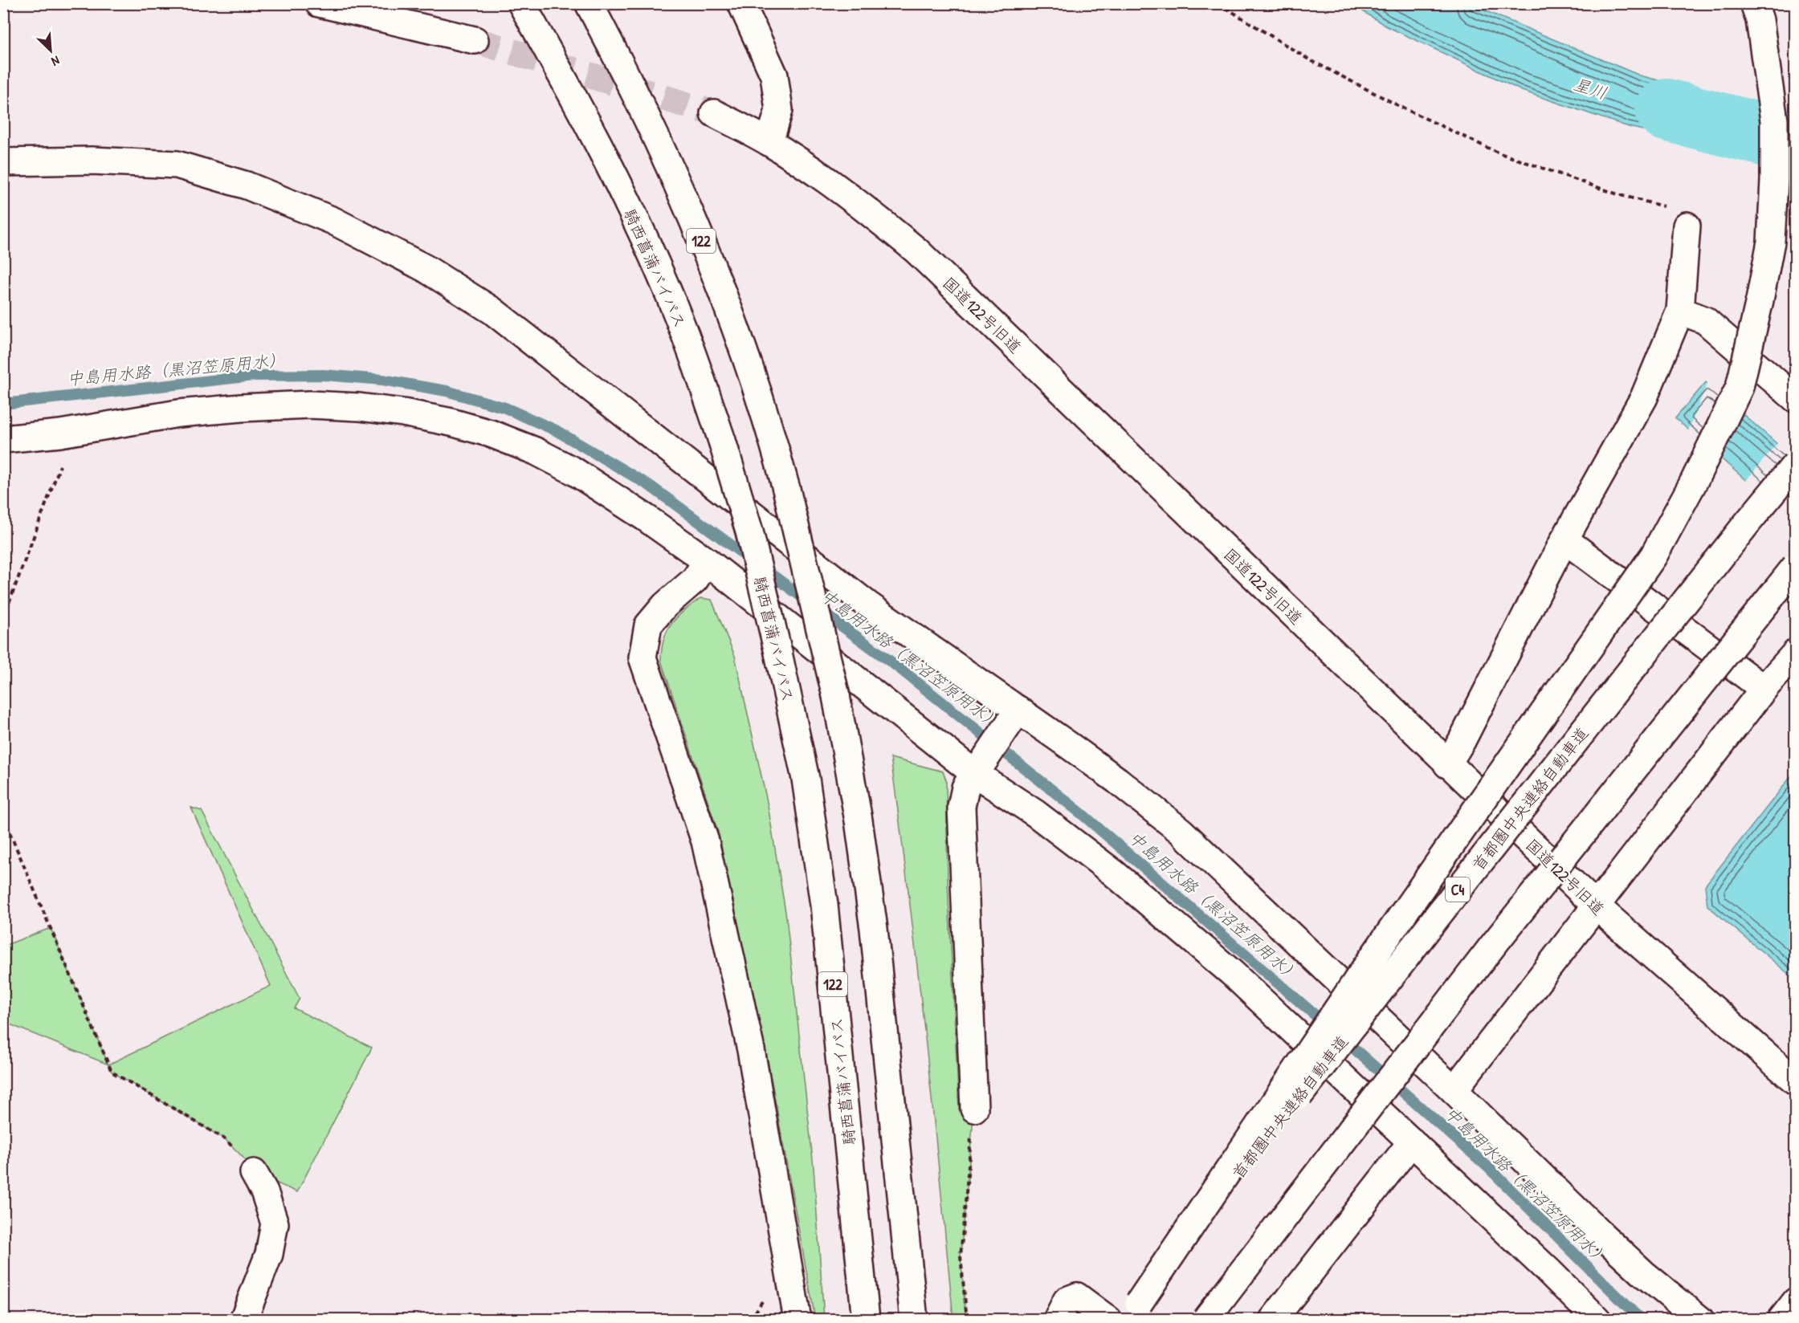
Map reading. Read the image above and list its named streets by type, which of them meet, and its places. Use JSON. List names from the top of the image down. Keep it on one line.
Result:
{"streets":{"main road":["122","騎西菖蒲バイパス","国道122号旧道","首都圏中央連絡自動車道","C4"]},"water":["星川","中島用水路（黒沼笠原用水）"],"north":"bottom right"}
